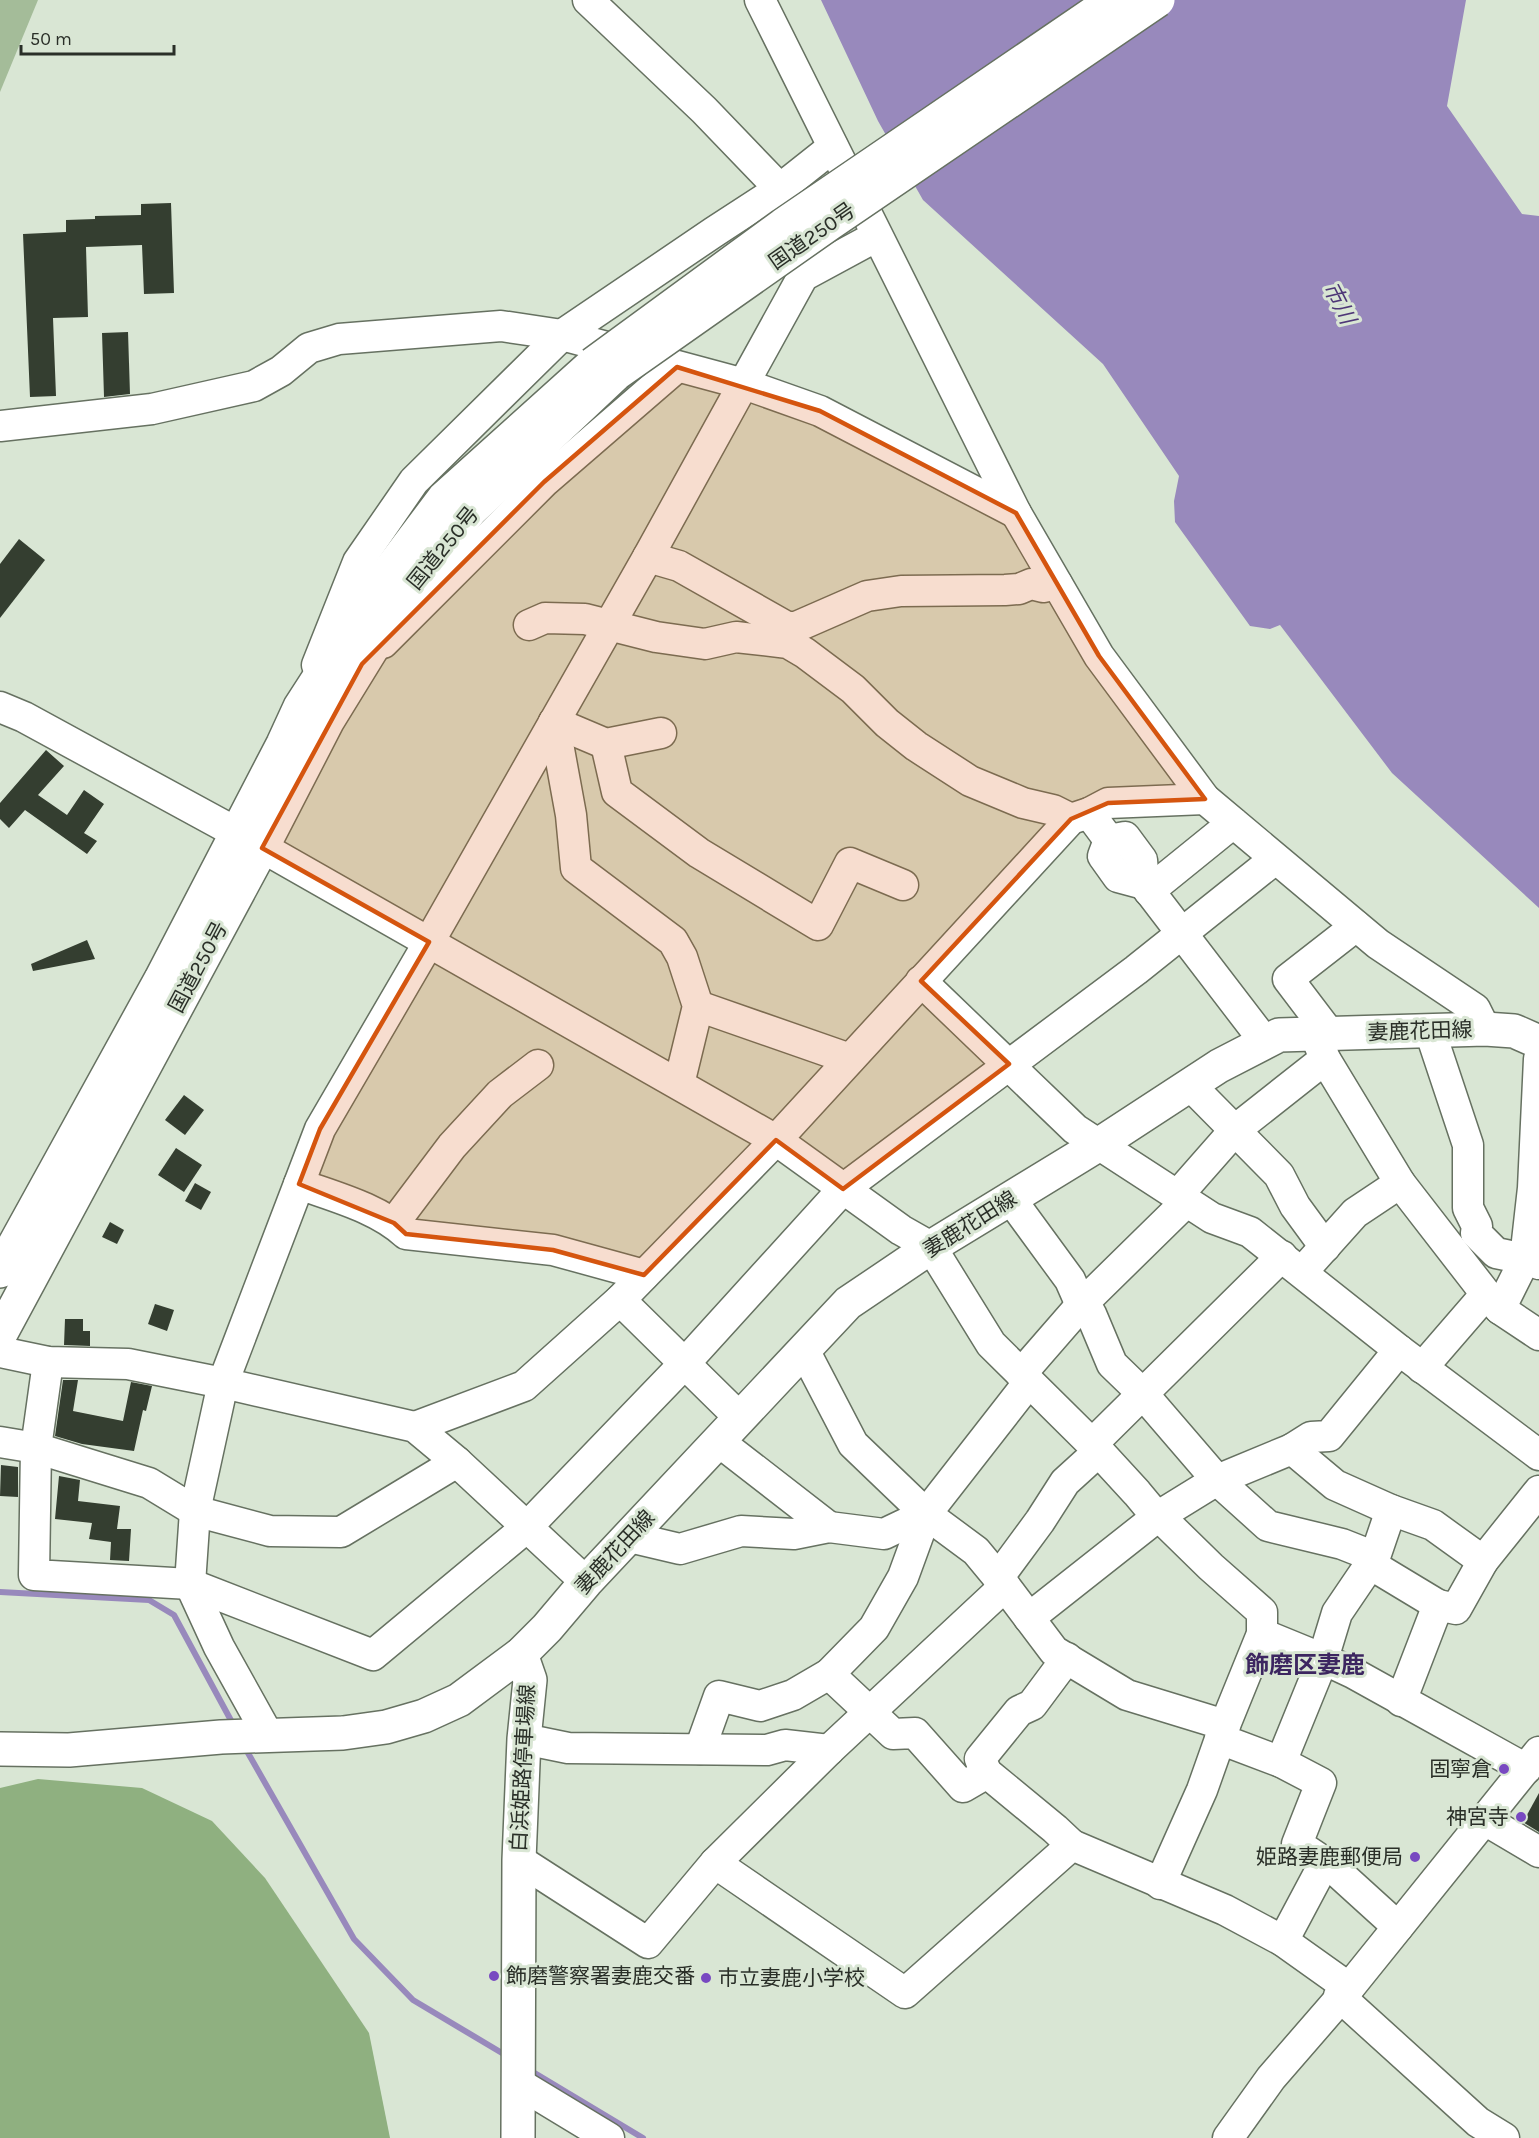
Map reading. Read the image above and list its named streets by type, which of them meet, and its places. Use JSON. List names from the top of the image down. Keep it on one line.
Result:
{"streets":{"main road":["国道250号","妻鹿花田線","白浜姫路停車場線"]},"crossings":[["妻鹿花田線","白浜姫路停車場線"]],"districts":["飾磨区妻鹿"],"water":["市川"],"places":["固寧倉","神宮寺","姫路妻鹿郵便局","飾磨警察署妻鹿交番","市立妻鹿小学校"],"scale_bar":"50 m"}
